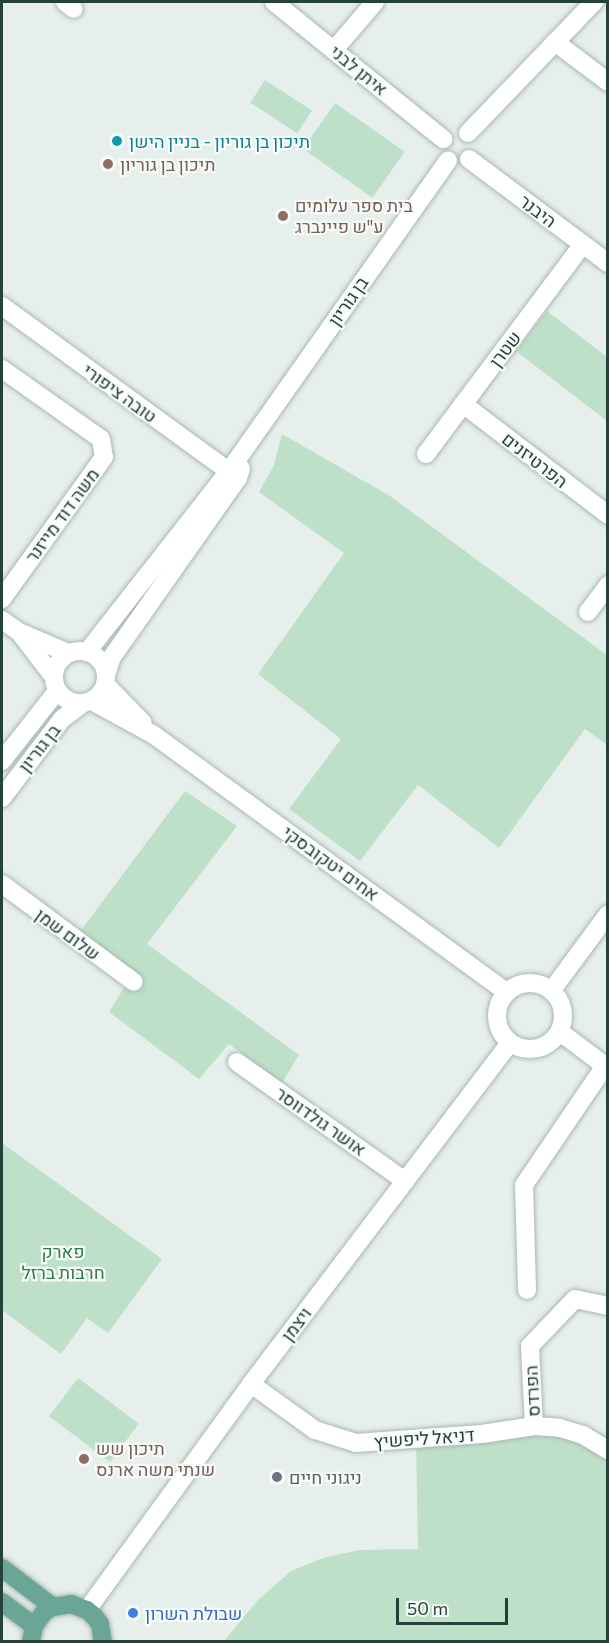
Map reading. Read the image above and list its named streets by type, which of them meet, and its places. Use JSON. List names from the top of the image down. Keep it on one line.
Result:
{"streets":{"street":["איתן לבני","היבנר","בן גוריון","שטרן","טובה ציפורי","הפרטיזנים","משה דוד מייזנר","אחים יטקובסקי","שלום שמן","אושר גולדווסר","ויצמן","הפרדס","דניאל ליפשיץ"]},"crossings":[["איתן לבני","היבנר"],["איתן לבני","בן גוריון"],["היבנר","בן גוריון"],["היבנר","שטרן"],["בן גוריון","טובה ציפורי"],["בן גוריון","אחים יטקובסקי"],["שטרן","הפרטיזנים"],["אחים יטקובסקי","ויצמן"],["אושר גולדווסר","ויצמן"],["ויצמן","דניאל ליפשיץ"],["הפרדס","דניאל ליפשיץ"]],"parks":["פארק חרבות ברזל"],"places":["תיכון בן גוריון - בניין הישן","תיכון בן גוריון","בית ספר עלומים ע\"ש פיינברג","תיכון שש שנתי משה ארנס","ניגוני חיים","שבולת השרון"],"scale_bar":"50 m"}
